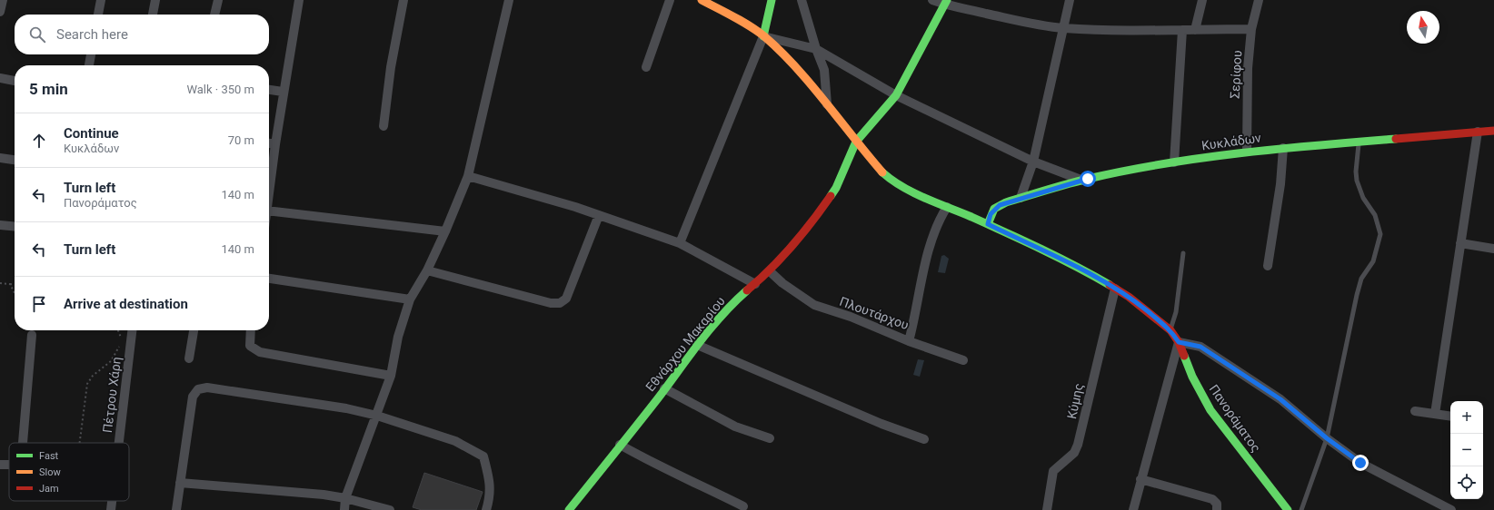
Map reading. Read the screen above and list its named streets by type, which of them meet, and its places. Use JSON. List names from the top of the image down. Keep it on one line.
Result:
{"streets":{"street":["Σερίφου","Κυκλάδων","Πλουτάρχου","Εθνάρχου Μακαρίου","Πέτρου Χάρη","Κύμης","Πανοράματος"]},"crossings":[["Σερίφου","Κυκλάδων"],["Κυκλάδων","Πανοράματος"],["Πλουτάρχου","Εθνάρχου Μακαρίου"],["Πλουτάρχου","Πανοράματος"],["Εθνάρχου Μακαρίου","Πανοράματος"],["Κύμης","Πανοράματος"]],"legend":["Fast","Slow","Jam"],"north":"top","page":{"search":"Search here","heading":["5 min","Walk · 350 m"],"list":[["Continue","Κυκλάδων","70 m"],["Turn left","Πανοράματος","140 m"],["Turn left","140 m"],"Arrive at destination"],"map_buttons":["+","−"]}}
